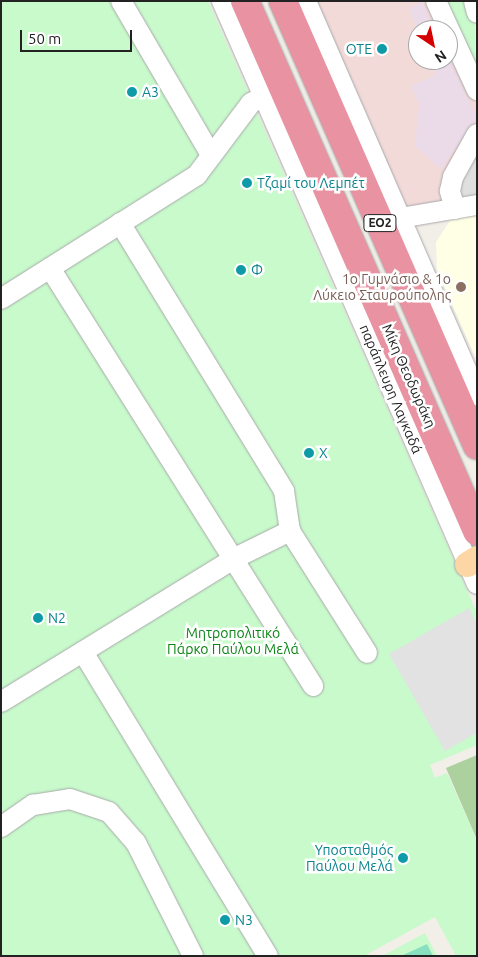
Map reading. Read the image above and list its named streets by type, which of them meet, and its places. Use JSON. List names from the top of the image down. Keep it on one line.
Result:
{"streets":{"highway":["ΕΟ2","Μίκη Θεοδωράκη"],"street":["παράπλευρη Λαγκαδά"]},"crossings":[["Μίκη Θεοδωράκη","παράπλευρη Λαγκαδά"]],"parks":["Μητροπολιτικό Πάρκο Παύλου Μελά"],"places":["ΟΤΕ","Α3","Τζαμί του Λεμπέτ","Φ","1ο Γυμνάσιο & 1ο Λύκειο Σταυρούπολης","Χ","Ν2","Υποσταθμός Παύλου Μελά","Ν3"],"scale_bar":"50 m","north":"bottom right"}
